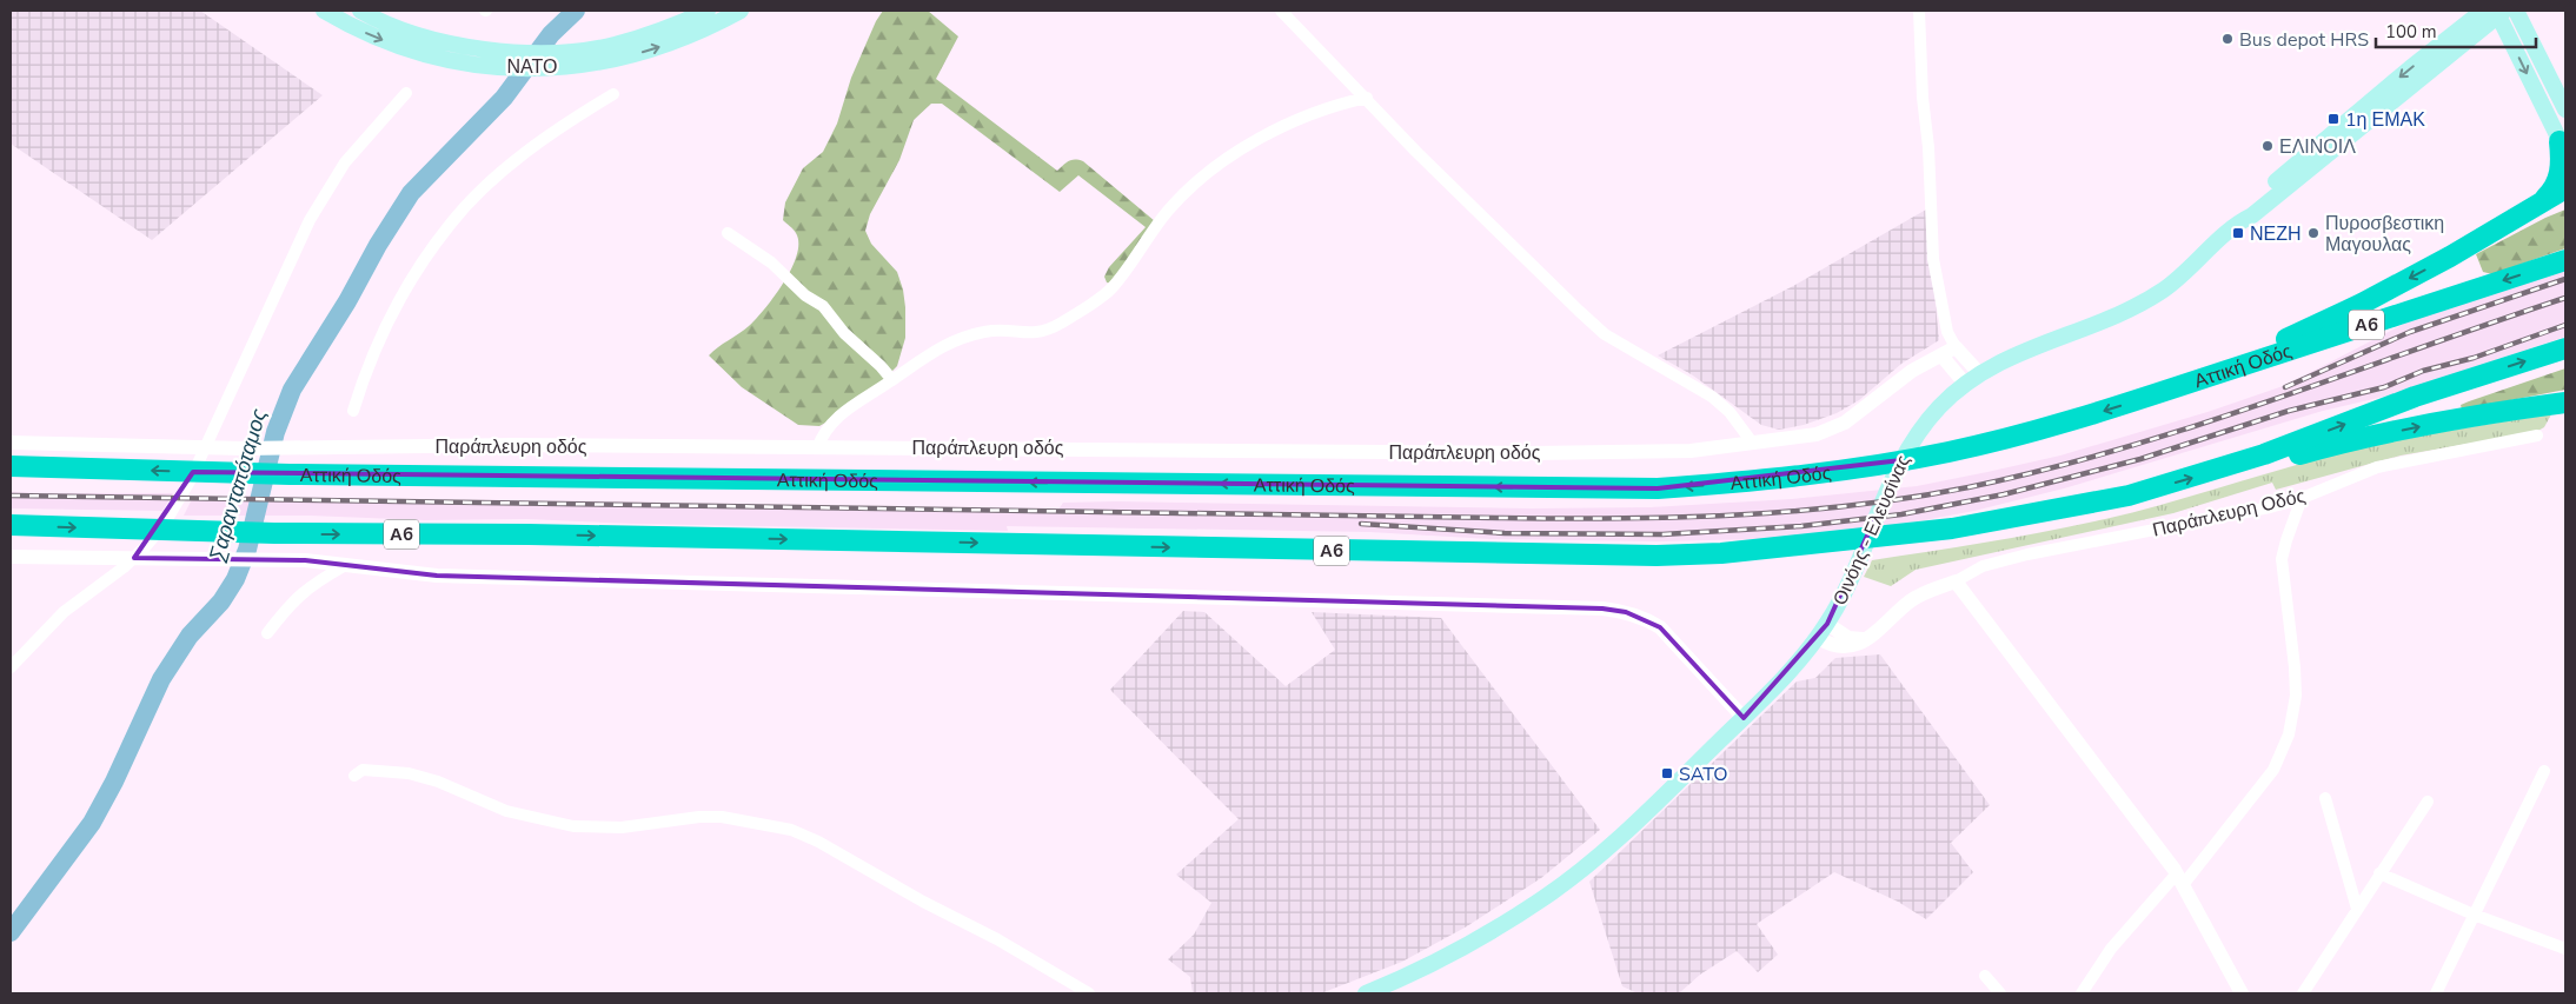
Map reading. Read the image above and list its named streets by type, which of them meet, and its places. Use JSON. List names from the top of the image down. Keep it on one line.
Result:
{"streets":{"highway":["Α6","Αττική Οδός"],"main road":["ΝΑΤΟ","Οινόης - Ελευσίνας"],"street":["Παράπλευρη οδός","Παράπλευρη Οδός"]},"water":["Σαρανταπόταμος"],"places":{"other":["Bus depot HRS","ΕΛΙΝΟΙΛ","Πυροσβεστικη Μαγουλας"],"transit":["1η ΕΜΑΚ","ΝΕΖΗ","SATO"]},"scale_bar":"100 m"}
